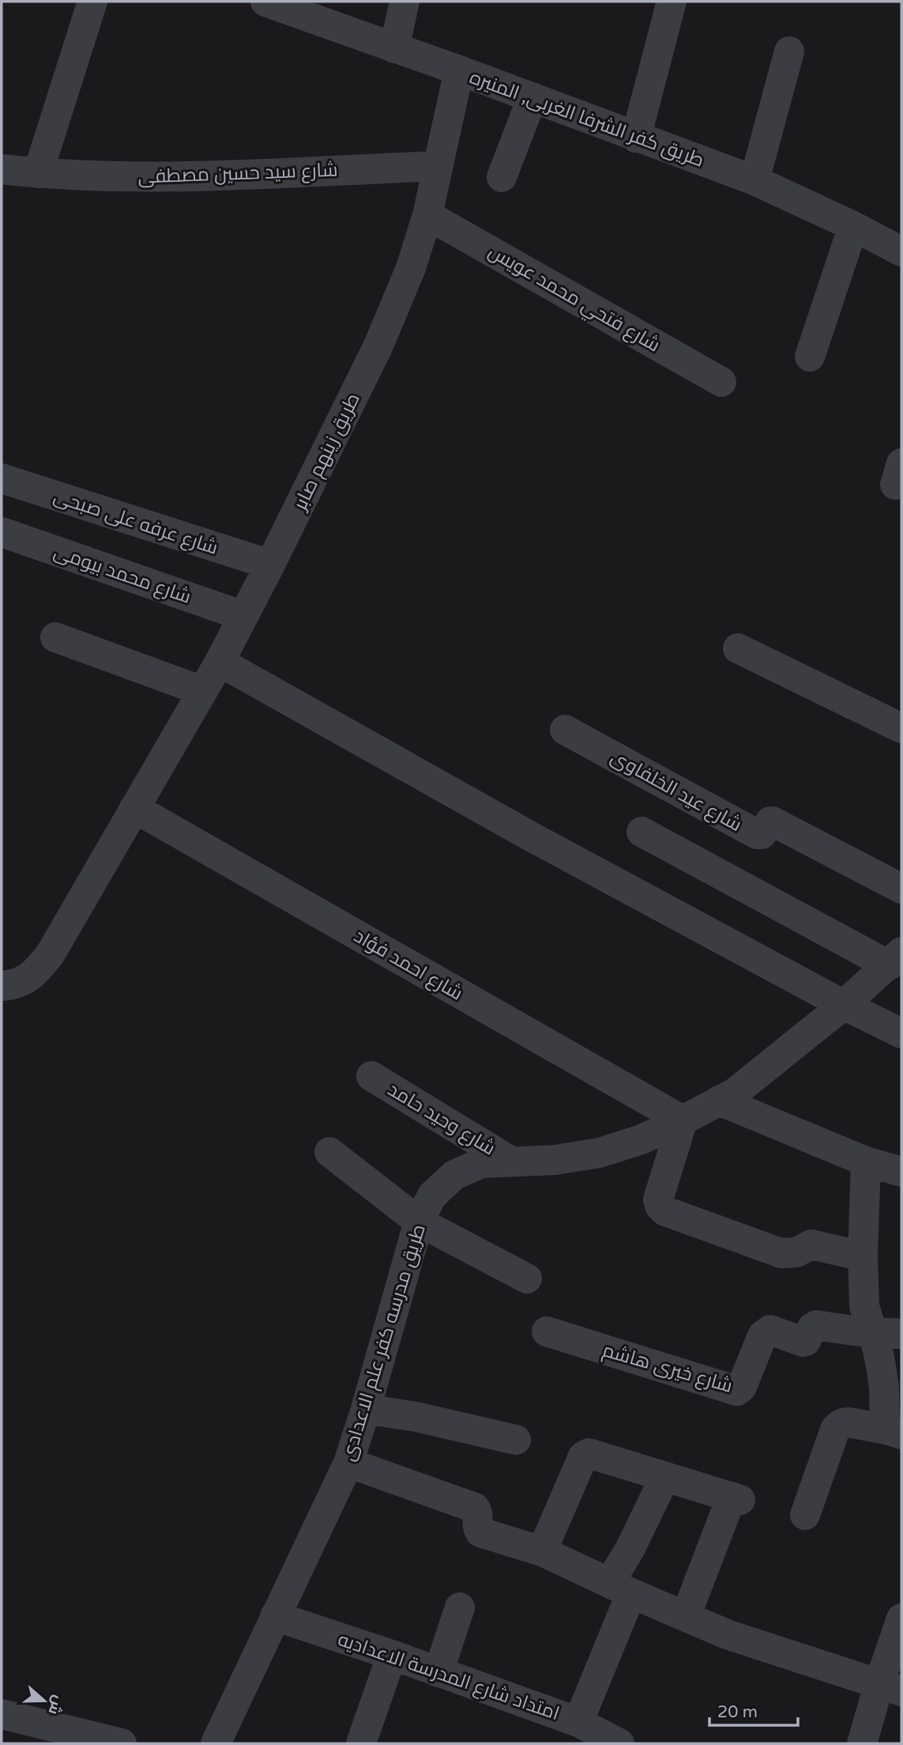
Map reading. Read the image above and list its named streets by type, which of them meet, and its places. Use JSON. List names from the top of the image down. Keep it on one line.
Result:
{"streets":{"street":["طريق كفر الشرفا الغربى, المنيره","شارع سيد حسين مصطفى","شارع فتحي محمد عويس","طريق زينهم صابر","شارع عرفه على صبحى","شارع محمد بيومى","شارع عيد الخلفاوى","شارع احمد فؤاد","شارع وحيد حامد","طريق مدرسه كفر علم الاعدادى","شارع خيرى هاشم","امتداد شارع المدرسة الاعداديه"]},"crossings":[["طريق كفر الشرفا الغربى, المنيره","طريق زينهم صابر"],["شارع سيد حسين مصطفى","طريق زينهم صابر"],["شارع فتحي محمد عويس","طريق زينهم صابر"],["طريق زينهم صابر","شارع عرفه على صبحى"],["طريق زينهم صابر","شارع محمد بيومى"],["طريق زينهم صابر","شارع احمد فؤاد"],["شارع احمد فؤاد","طريق مدرسه كفر علم الاعدادى"],["شارع وحيد حامد","طريق مدرسه كفر علم الاعدادى"],["طريق مدرسه كفر علم الاعدادى","امتداد شارع المدرسة الاعداديه"]],"scale_bar":"20 m","north":"right"}
